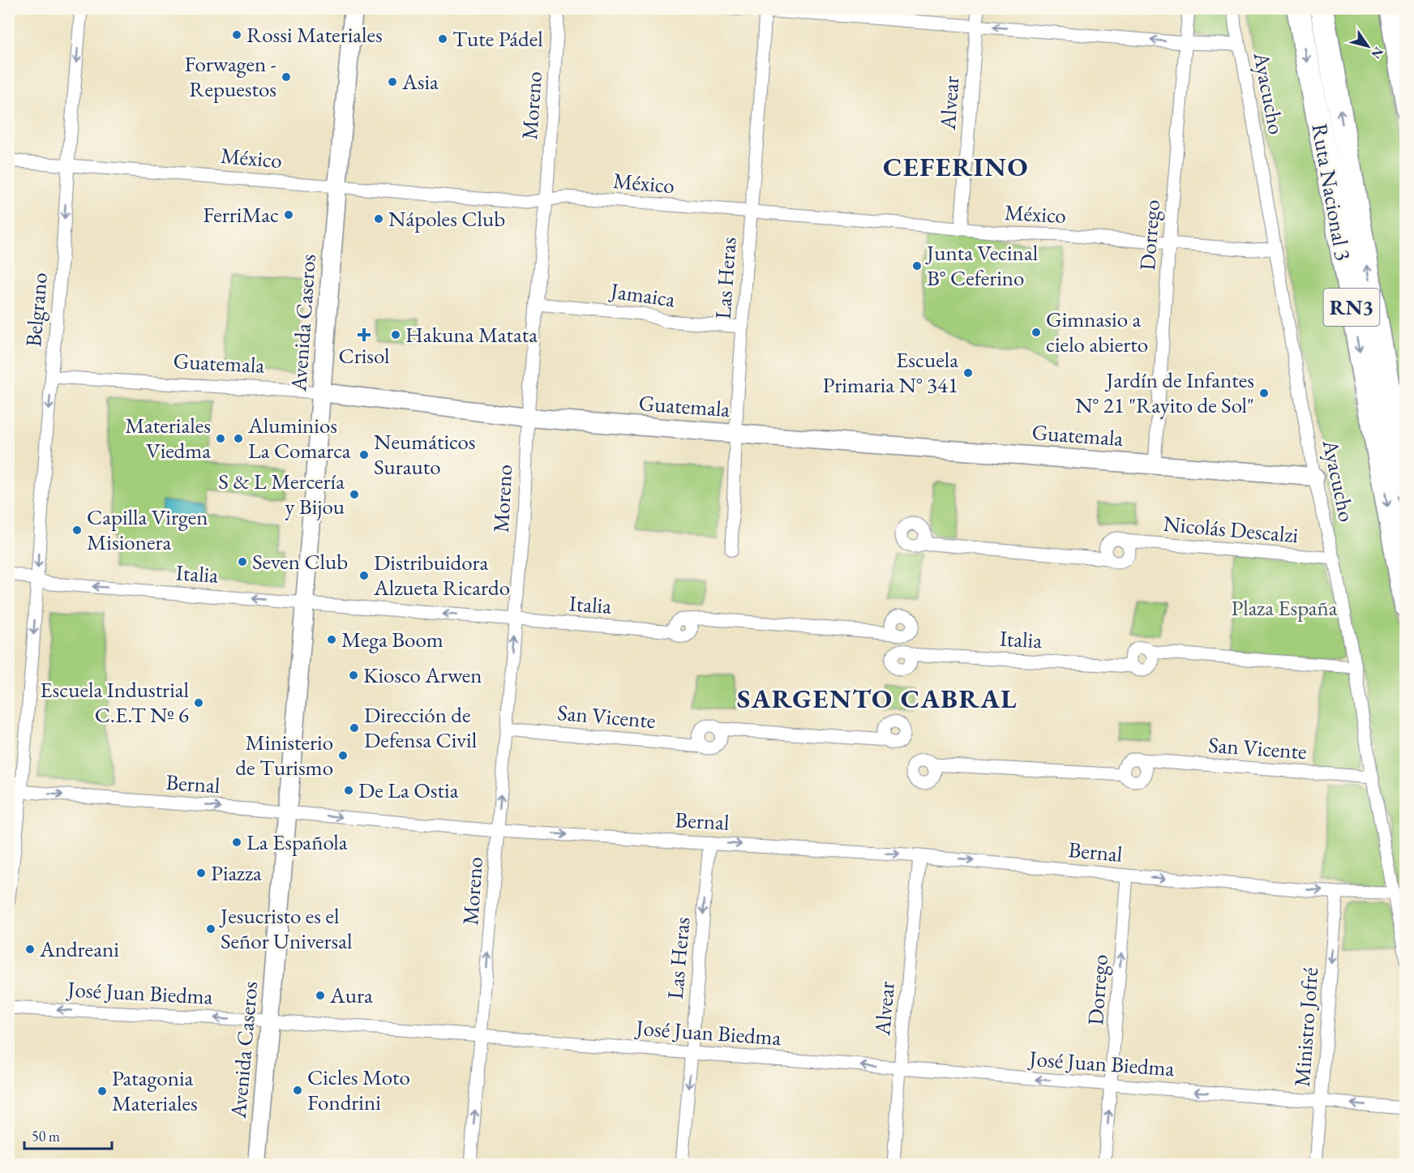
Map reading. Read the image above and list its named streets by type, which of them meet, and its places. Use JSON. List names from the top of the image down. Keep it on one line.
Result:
{"streets":{"highway":["Ruta Nacional 3","RN3"],"main road":["Avenida Caseros","Guatemala"],"street":["Ayacucho","Alvear","Moreno","México","Dorrego","Las Heras","Jamaica","Belgrano","Nicolás Descalzi","Italia","San Vicente","Bernal","José Juan Biedma","Ministro Jofré"]},"crossings":[["Ayacucho","México"],["Ayacucho","Guatemala"],["Ayacucho","Nicolás Descalzi"],["Ayacucho","Italia"],["Ayacucho","San Vicente"],["Ayacucho","Bernal"],["Alvear","México"],["Alvear","Bernal"],["Alvear","José Juan Biedma"],["Moreno","México"],["Moreno","Jamaica"],["Moreno","Guatemala"],["Moreno","Italia"],["Moreno","San Vicente"],["Moreno","Bernal"],["Moreno","José Juan Biedma"],["México","Dorrego"],["México","Las Heras"],["México","Belgrano"],["México","Avenida Caseros"],["Dorrego","Guatemala"],["Dorrego","Bernal"],["Dorrego","José Juan Biedma"],["Las Heras","Jamaica"],["Las Heras","Guatemala"],["Las Heras","Bernal"],["Las Heras","José Juan Biedma"],["Belgrano","Guatemala"],["Belgrano","Italia"],["Belgrano","Bernal"],["Avenida Caseros","Guatemala"],["Avenida Caseros","Italia"],["Avenida Caseros","Bernal"],["Avenida Caseros","José Juan Biedma"],["Bernal","Ministro Jofré"],["José Juan Biedma","Ministro Jofré"]],"one_way":["Moreno","Dorrego","Las Heras","Belgrano","Bernal","José Juan Biedma","Ministro Jofré"],"districts":["CEFERINO","SARGENTO CABRAL"],"parks":["Plaza España"],"places":{"other":["Rossi Materiales","Tute Pádel","Forwagen - Repuestos","Asia","FerriMac","Nápoles Club","Junta Vecinal B° Ceferino","Gimnasio a cielo abierto","Hakuna Matata","Escuela Primaria N° 341","Jardín de Infantes N° 21 \"Rayito de Sol\"","Materiales Viedma","Aluminios La Comarca","Neumáticos Surauto","S & L Mercería y Bijou","Capilla Virgen Misionera","Seven Club","Distribuidora Alzueta Ricardo","Mega Boom","Kiosco Arwen","Escuela Industrial C.E.T Nº 6","Dirección de Defensa Civil","Ministerio de Turismo","De La Ostia","La Española","Piazza","Jesucristo es el Señor Universal","Andreani","Aura","Cicles Moto Fondrini","Patagonia Materiales"],"health":["Crisol"]},"scale_bar":"50 m","north":"bottom right"}
